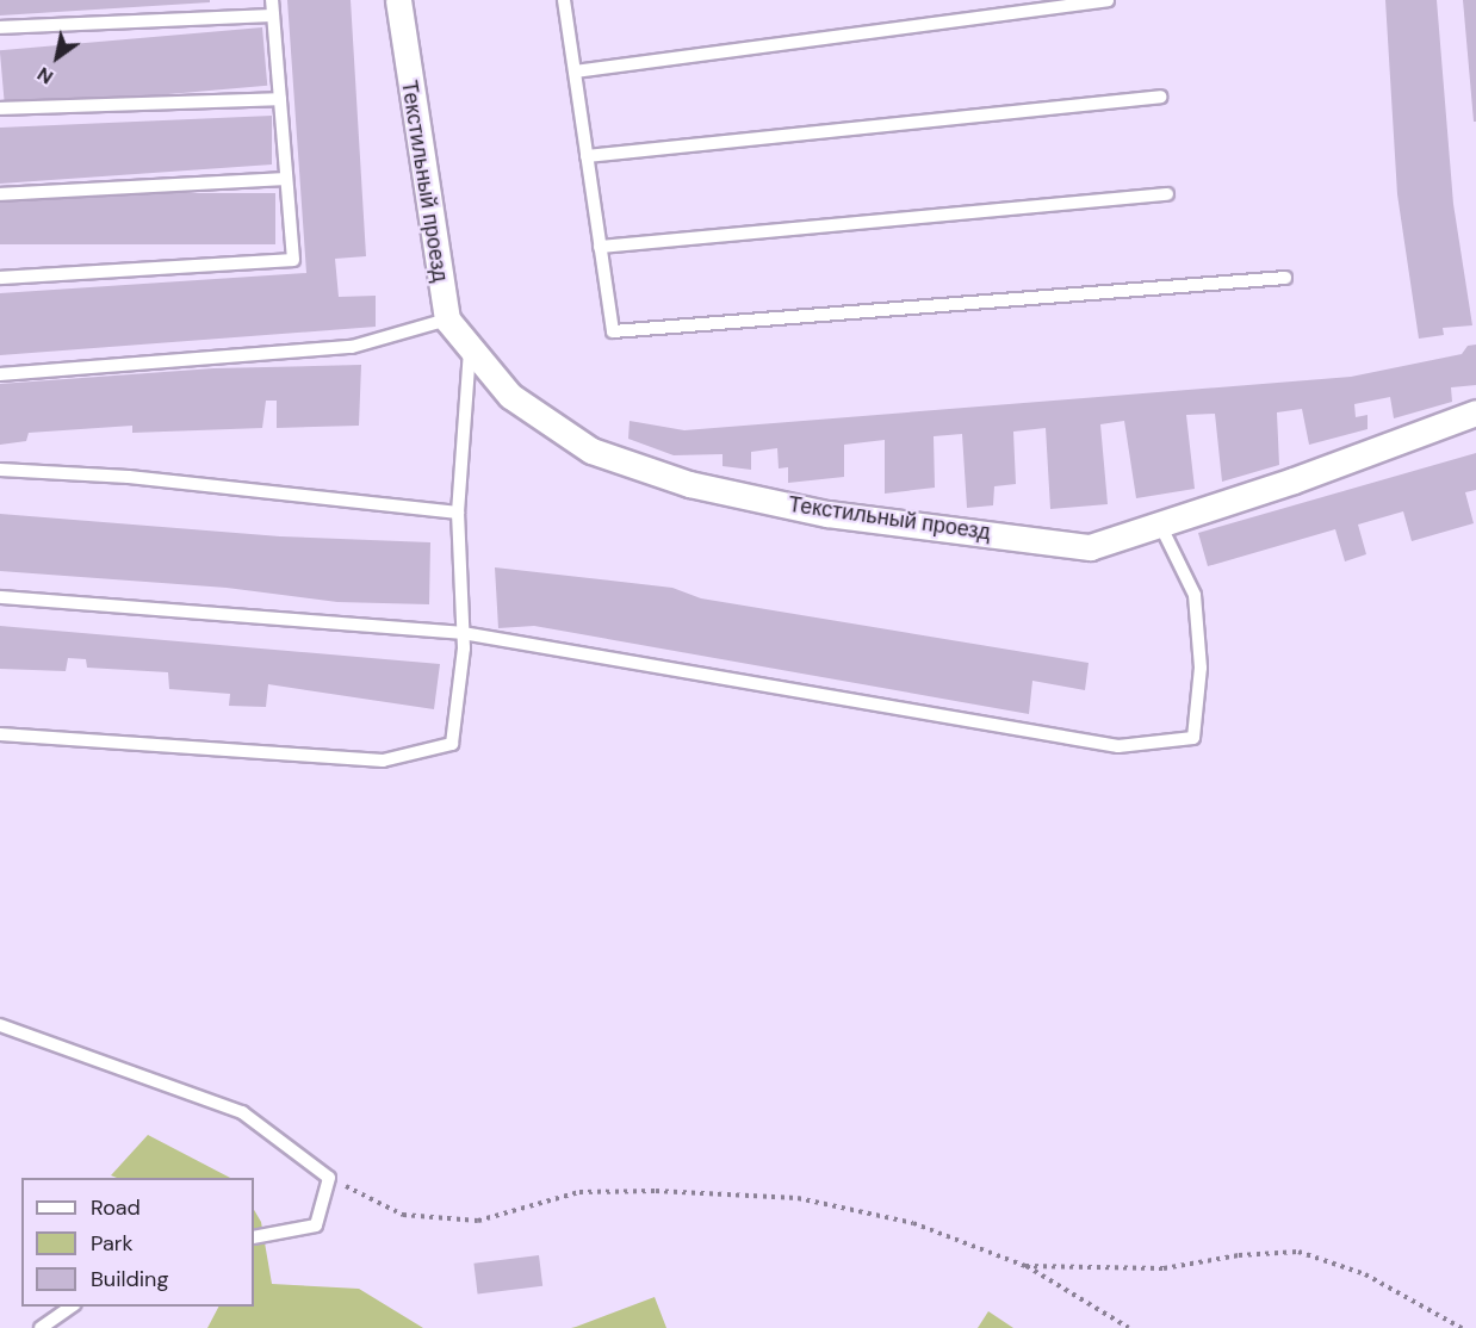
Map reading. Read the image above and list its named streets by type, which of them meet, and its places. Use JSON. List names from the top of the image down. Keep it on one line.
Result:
{"streets":{"street":["Текстильный проезд"]},"legend":["Road","Park","Building"],"north":"bottom left"}
